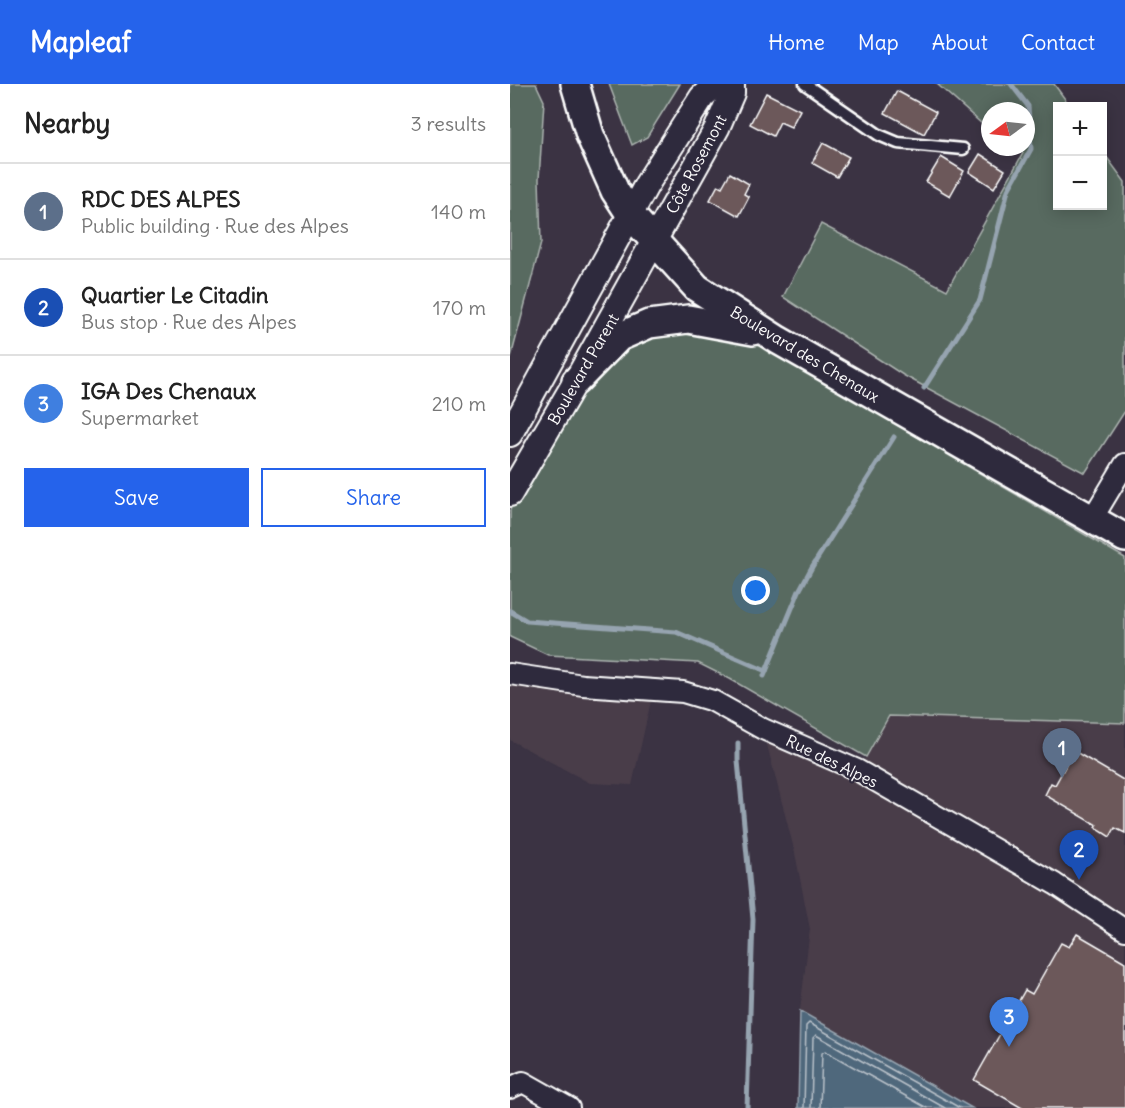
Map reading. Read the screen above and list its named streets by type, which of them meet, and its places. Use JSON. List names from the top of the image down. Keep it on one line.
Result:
{"streets":{"main road":["Boulevard des Chenaux"],"street":["Côte Rosemont","Boulevard Parent","Rue des Alpes"]},"crossings":[["Côte Rosemont","Boulevard des Chenaux"],["Côte Rosemont","Boulevard Parent"],["Boulevard des Chenaux","Boulevard Parent"]],"north":"left","page":{"header":"Mapleaf","nav":["Home","Map","About","Contact"],"heading":["Nearby","3 results"],"map_buttons":["+","−"],"list":[{"mark":"1","name":"RDC DES ALPES","note":"Public building · Rue des Alpes","value":"140 m"},{"mark":"2","name":"Quartier Le Citadin","note":"Bus stop · Rue des Alpes","value":"170 m"},{"mark":"3","name":"IGA Des Chenaux","note":"Supermarket","value":"210 m"}],"buttons":["Save","Share"],"pins":["1","2","3"]}}
